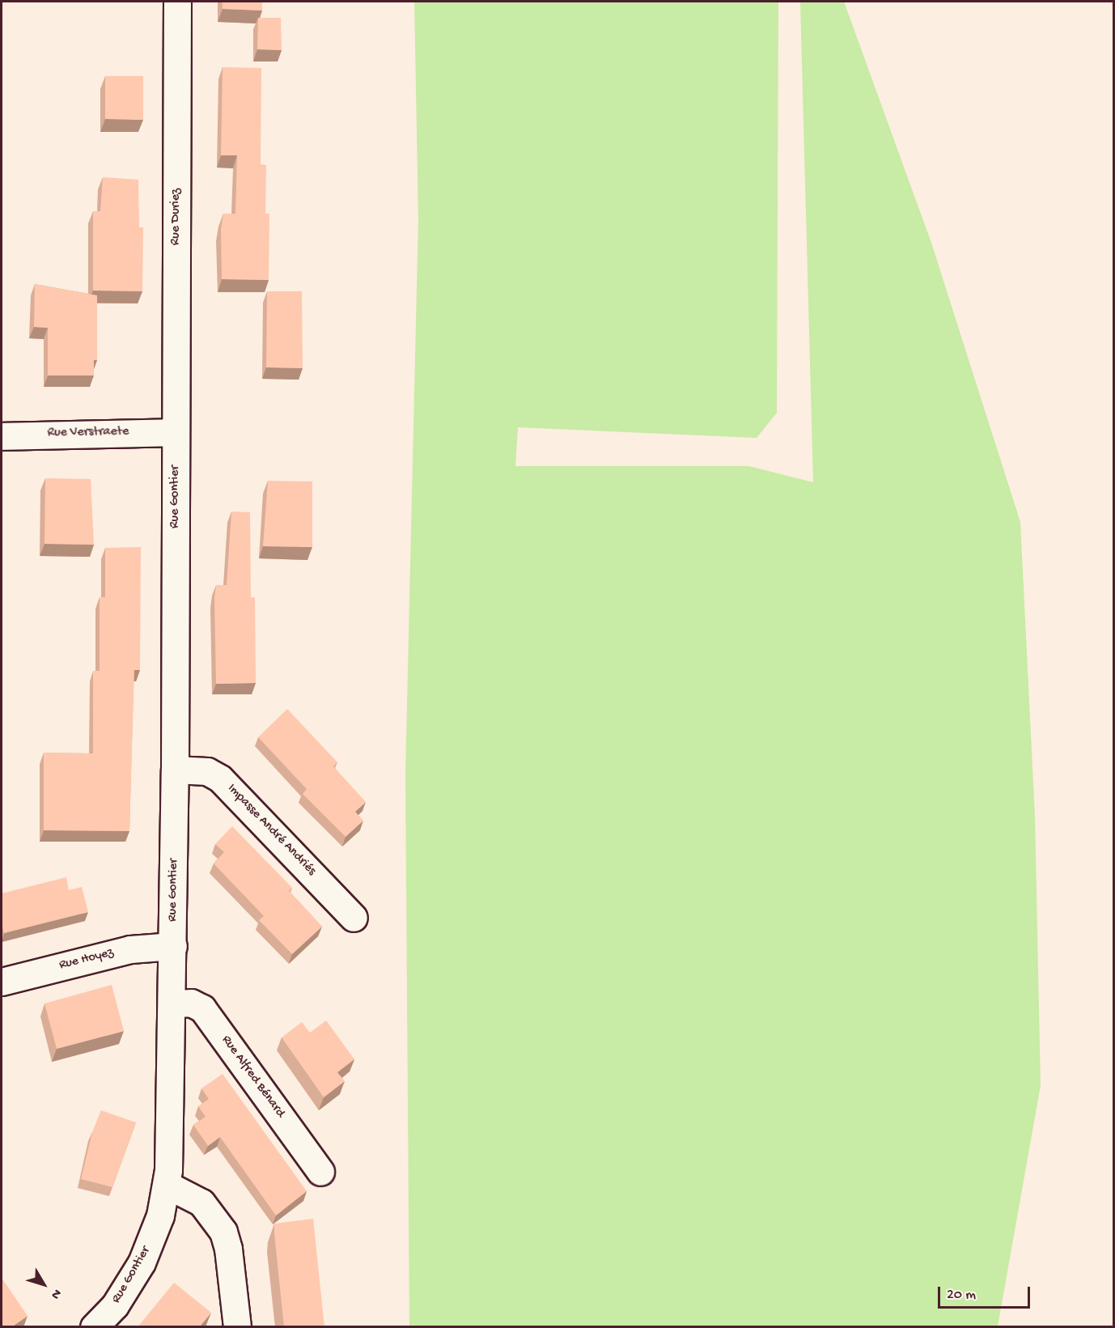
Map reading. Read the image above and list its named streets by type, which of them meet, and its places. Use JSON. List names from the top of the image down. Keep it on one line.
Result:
{"streets":{"street":["Rue Duriez","Rue Verstraete","Rue Gontier","Impasse André Andriés","Rue Hoyez","Rue Alfred Bénard"]},"crossings":[["Rue Duriez","Rue Verstraete"],["Rue Duriez","Rue Gontier"],["Rue Verstraete","Rue Gontier"],["Rue Gontier","Impasse André Andriés"],["Rue Gontier","Rue Hoyez"],["Rue Gontier","Rue Alfred Bénard"]],"scale_bar":"20 m","north":"bottom right"}
